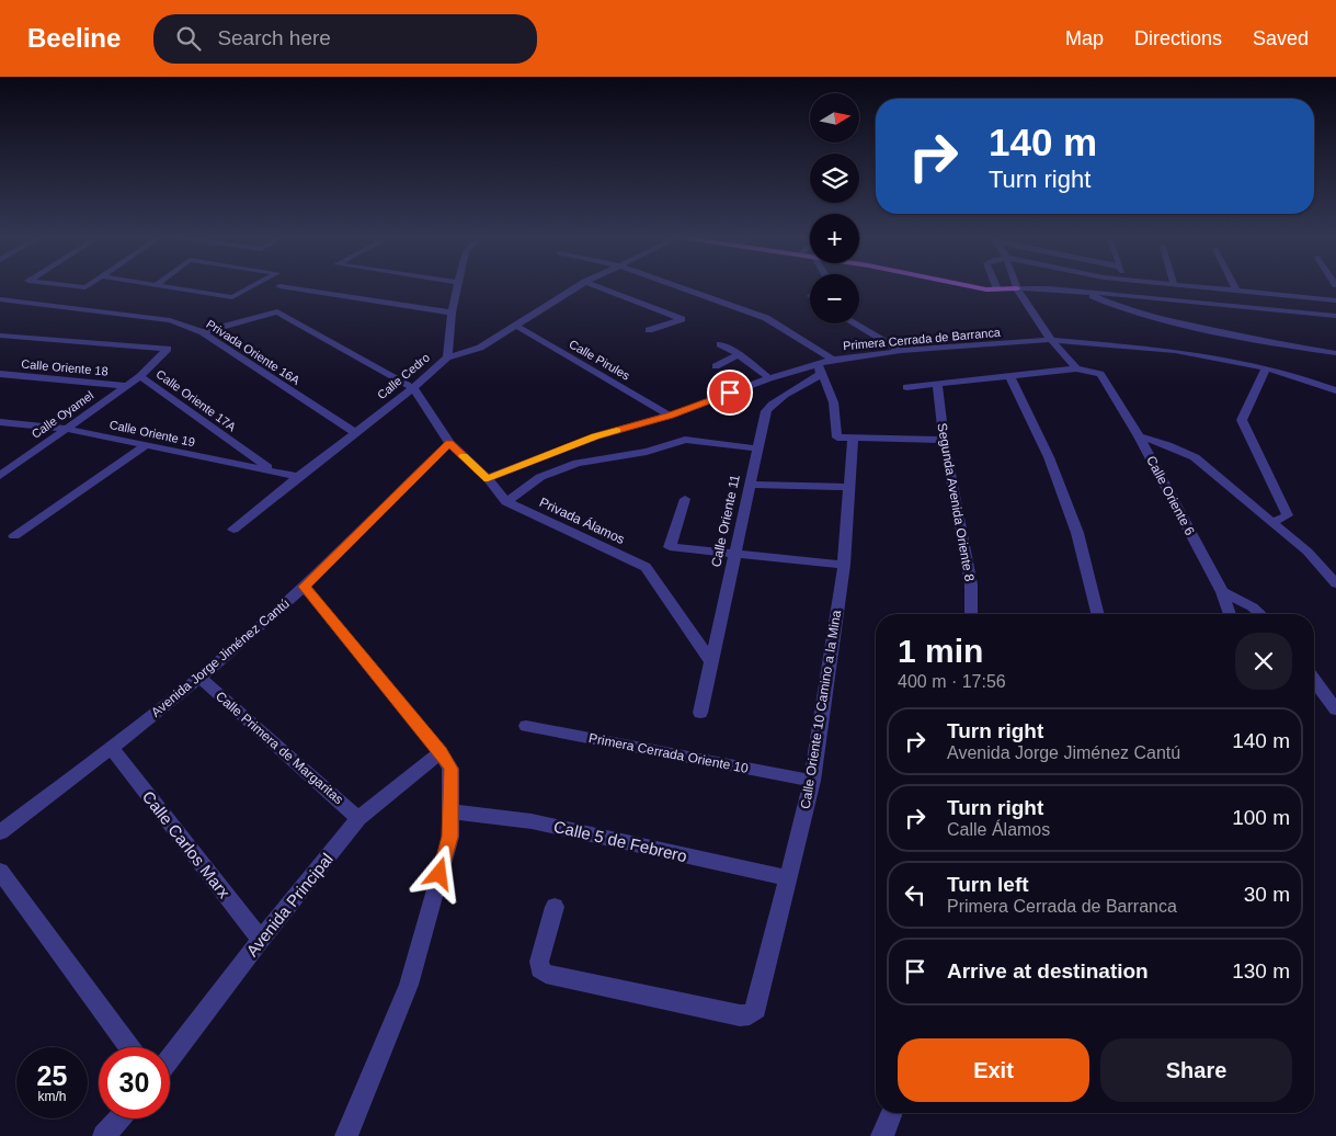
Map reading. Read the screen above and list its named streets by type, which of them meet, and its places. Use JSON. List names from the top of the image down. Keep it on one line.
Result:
{"streets":{"street":["Primera Cerrada de Barranca","Privada Oriente 16A","Calle Pirules","Calle Oriente 18","Calle Cedro","Calle Oriente 17A","Calle Oyamel","Calle Oriente 19","Calle Oriente 6","Segunda Avenida Oriente 8","Privada Álamos","Calle Oriente 11","Avenida Jorge Jiménez Cantú","Calle Oriente 10 Camino a la Mina","Calle Primera de Margaritas","Primera Cerrada Oriente 10","Calle 5 de Febrero","Calle Carlos Marx","Avenida Principal"]},"crossings":[["Primera Cerrada de Barranca","Calle Pirules"],["Primera Cerrada de Barranca","Calle Oriente 11"],["Privada Oriente 16A","Calle Cedro"],["Calle Pirules","Calle Cedro"],["Calle Oriente 18","Calle Oyamel"],["Calle Cedro","Calle Oriente 19"],["Calle Oriente 17A","Calle Oyamel"],["Calle Oriente 17A","Calle Oriente 19"],["Calle Oyamel","Calle Oriente 19"],["Privada Álamos","Calle Oriente 11"],["Avenida Jorge Jiménez Cantú","Calle Primera de Margaritas"],["Avenida Jorge Jiménez Cantú","Calle Carlos Marx"],["Calle Oriente 10 Camino a la Mina","Primera Cerrada Oriente 10"],["Calle Oriente 10 Camino a la Mina","Calle 5 de Febrero"],["Calle Primera de Margaritas","Avenida Principal"],["Calle Carlos Marx","Avenida Principal"]],"north":"right","page":{"header":"Beeline","search":"Search here","nav":["Map","Directions","Saved"],"map_buttons":["+","−"],"turn":["140 m","Turn right"],"heading":["1 min","400 m · 17:56"],"list":[{"name":"Turn right","note":"Avenida Jorge Jiménez Cantú","value":"140 m"},{"name":"Turn right","note":"Calle Álamos","value":"100 m"},{"name":"Turn left","note":"Primera Cerrada de Barranca","value":"30 m"},{"name":"Arrive at destination","value":"130 m"}],"buttons":["Exit","Share"],"speed":"25 km/h","limit":"30"}}
